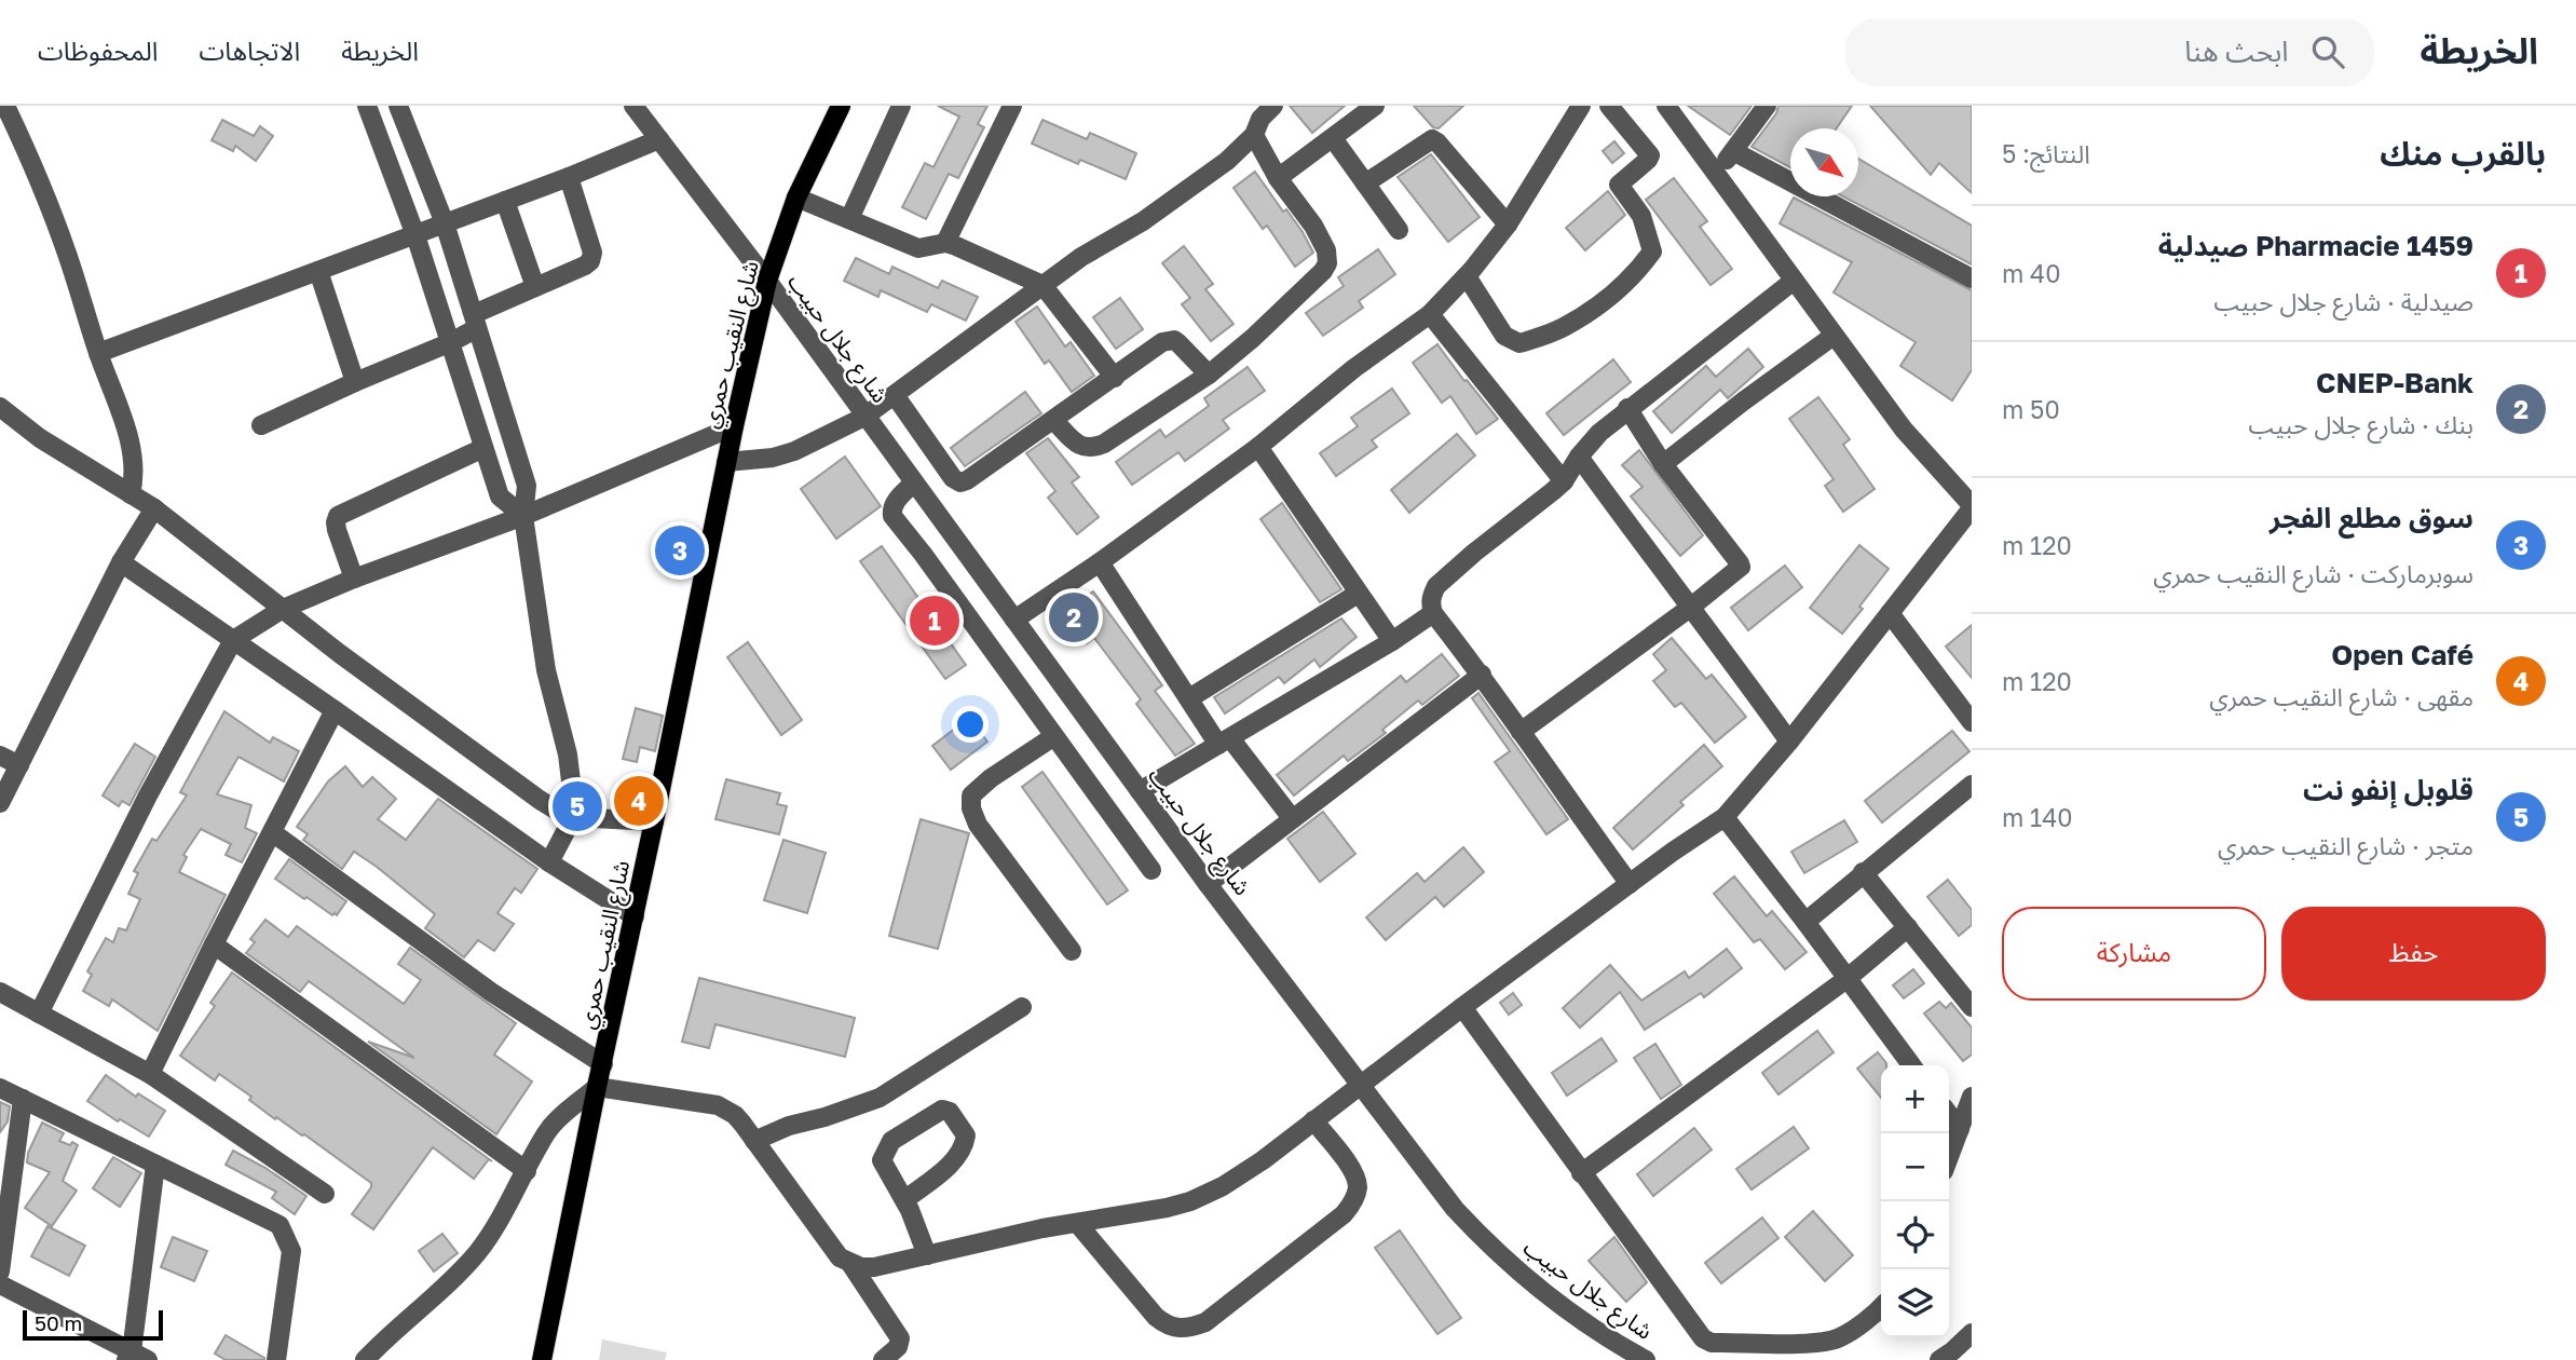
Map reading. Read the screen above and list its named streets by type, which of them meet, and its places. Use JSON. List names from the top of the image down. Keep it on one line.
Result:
{"streets":{"main road":["شارع النقيب حمري"],"street":["شارع جلال حبيب"]},"crossings":[["شارع جلال حبيب","شارع النقيب حمري"]],"scale_bar":"50 m","north":"bottom right","page":{"header":"الخريطة","search":"ابحث هنا","nav":["الخريطة","الاتجاهات","المحفوظات"],"heading":["بالقرب منك","النتائج: 5"],"list":[{"mark":"1","name":"Pharmacie 1459 صيدلية","note":"صيدلية · شارع جلال حبيب","value":"40 m"},{"mark":"2","name":"CNEP-Bank","note":"بنك · شارع جلال حبيب","value":"50 m"},{"mark":"3","name":"سوق مطلع الفجر","note":"سوبرماركت · شارع النقيب حمري","value":"120 m"},{"mark":"4","name":"Open Café","note":"مقهى · شارع النقيب حمري","value":"120 m"},{"mark":"5","name":"قلوبل إنفو نت","note":"متجر · شارع النقيب حمري","value":"140 m"}],"pins":["3","2","1","4","5"],"buttons":["حفظ","مشاركة"],"map_buttons":["+","−"],"scale":"50 m"}}
